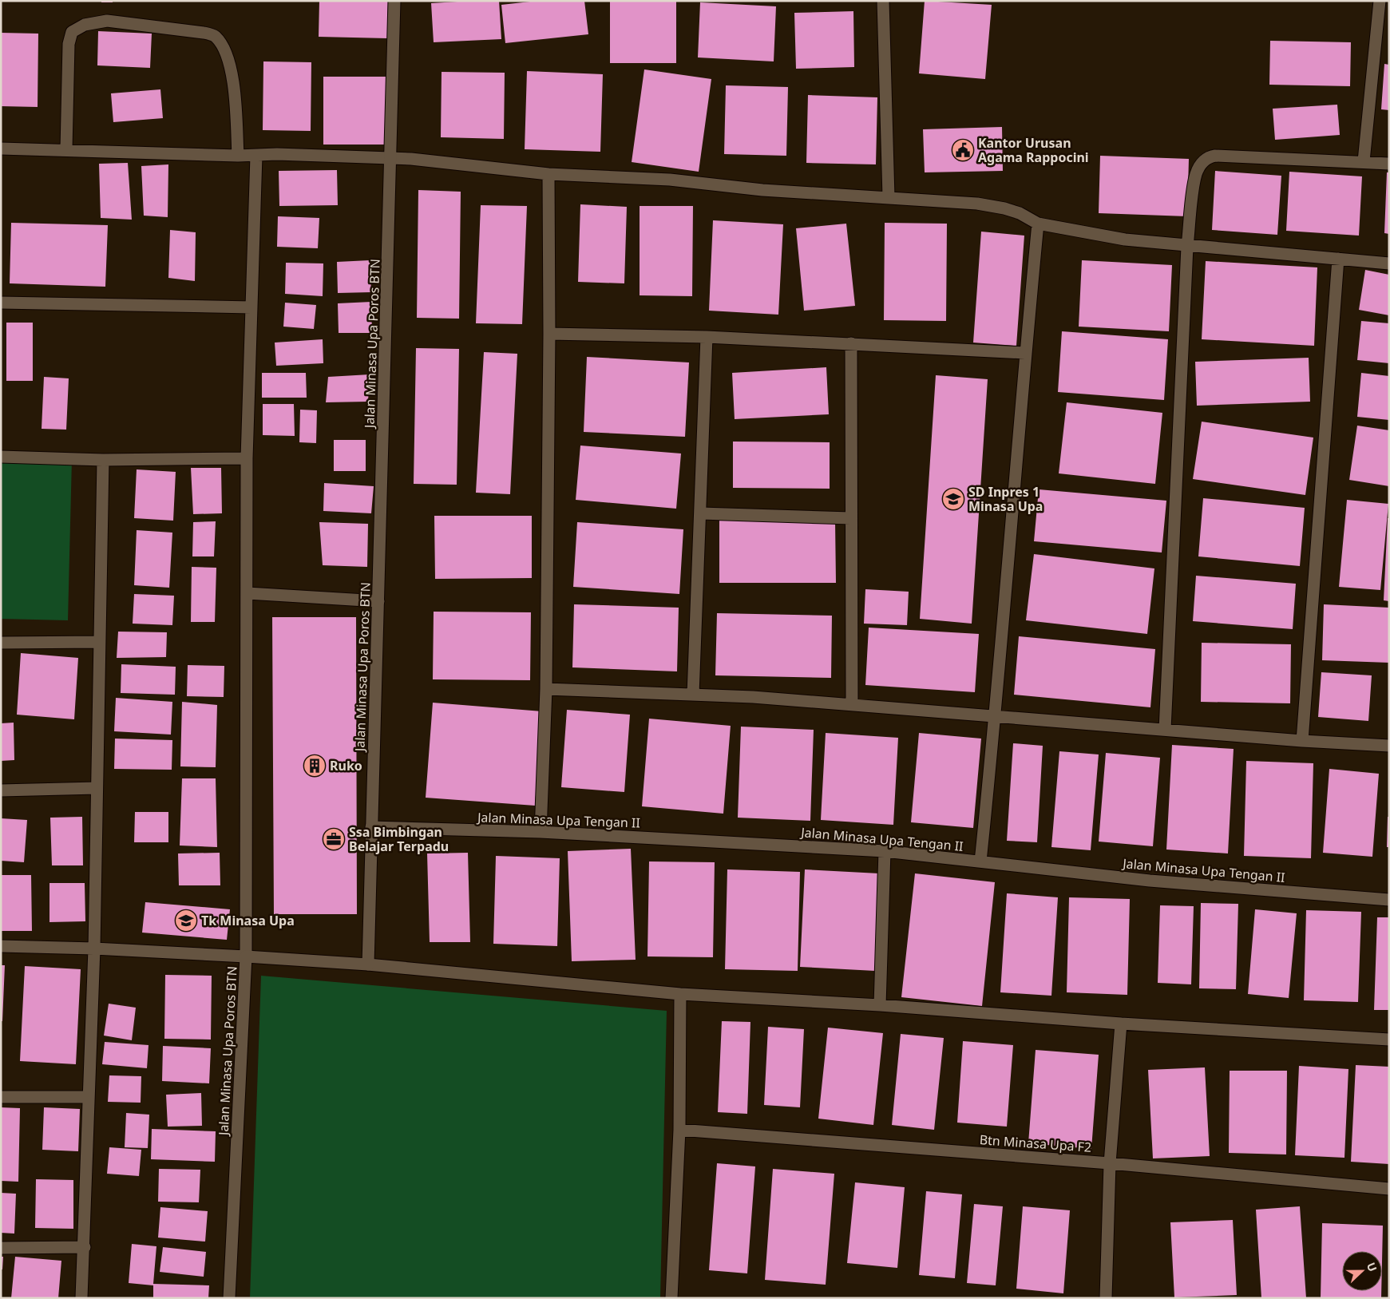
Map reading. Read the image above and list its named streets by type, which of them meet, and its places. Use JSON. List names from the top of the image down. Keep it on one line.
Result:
{"streets":{"street":["Jalan Minasa Upa Poros BTN","Jalan Minasa Upa Tengan II","Btn Minasa Upa F2"]},"crossings":[["Jalan Minasa Upa Poros BTN","Jalan Minasa Upa Tengan II"]],"places":{"public building":["Kantor Urusan Agama Rappocini"],"school or university":["SD Inpres 1 Minasa Upa","Tk Minasa Upa"],"building":["Ruko"],"office":["Ssa Bimbingan Belajar Terpadu"]},"north":"right"}
